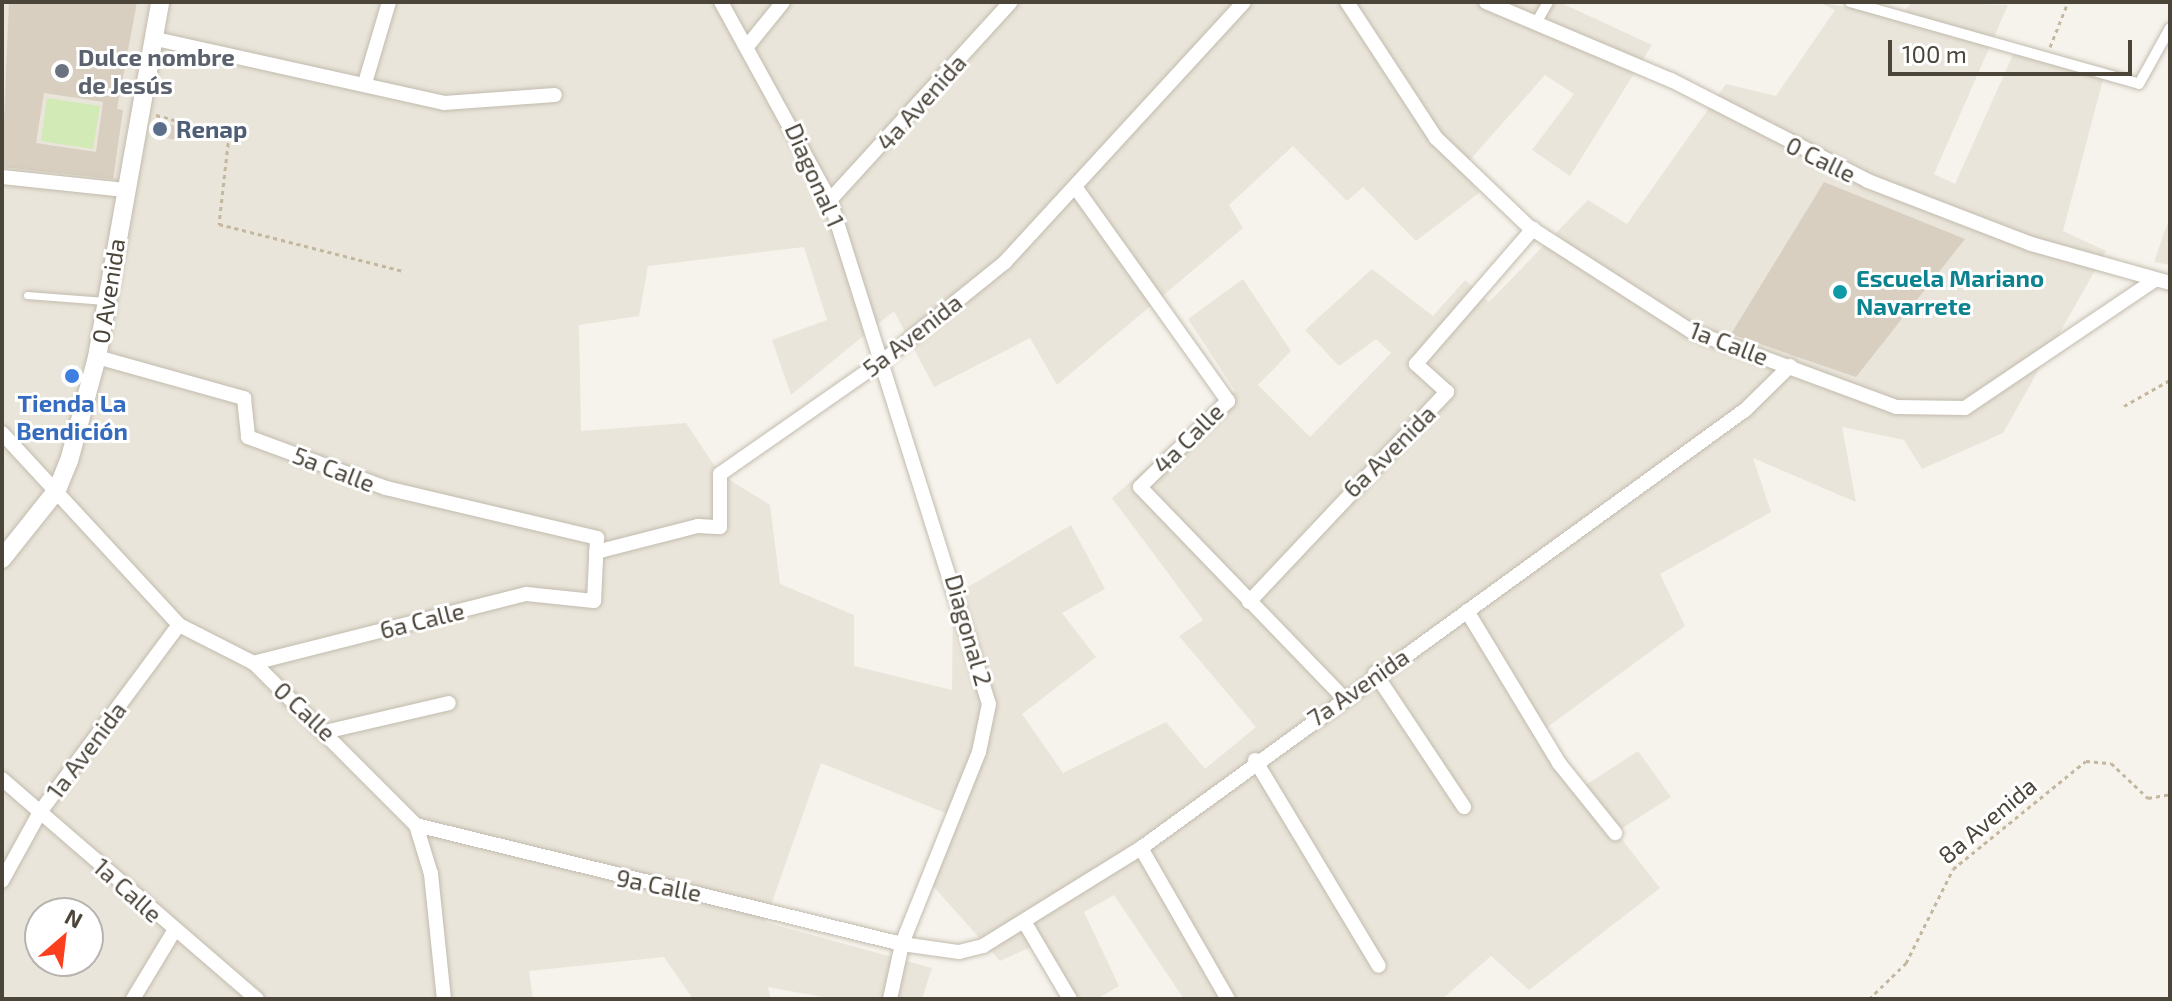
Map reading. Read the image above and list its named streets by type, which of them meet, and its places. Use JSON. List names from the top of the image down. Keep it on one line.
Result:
{"streets":{"street":["4a Avenida","0 Calle","Diagonal 1","0 Avenida","5a Avenida","1a Calle","4a Calle","6a Avenida","5a Calle","6a Calle","Diagonal 2","7a Avenida","1a Avenida","9a Calle"],"path":["8a Avenida"]},"crossings":[["4a Avenida","Diagonal 1"],["0 Calle","0 Avenida"],["0 Calle","1a Calle"],["0 Calle","6a Calle"],["0 Calle","1a Avenida"],["0 Calle","9a Calle"],["Diagonal 1","5a Avenida"],["Diagonal 1","Diagonal 2"],["0 Avenida","5a Calle"],["5a Avenida","4a Calle"],["5a Avenida","5a Calle"],["5a Avenida","6a Calle"],["5a Avenida","Diagonal 2"],["1a Calle","6a Avenida"],["1a Calle","7a Avenida"],["1a Calle","1a Avenida"],["4a Calle","6a Avenida"],["4a Calle","7a Avenida"],["5a Calle","6a Calle"],["Diagonal 2","7a Avenida"],["Diagonal 2","9a Calle"],["7a Avenida","9a Calle"]],"places":["Dulce nombre de Jesús","Renap","Escuela Mariano Navarrete","Tienda La Bendición"],"scale_bar":"100 m","north":"top right"}
